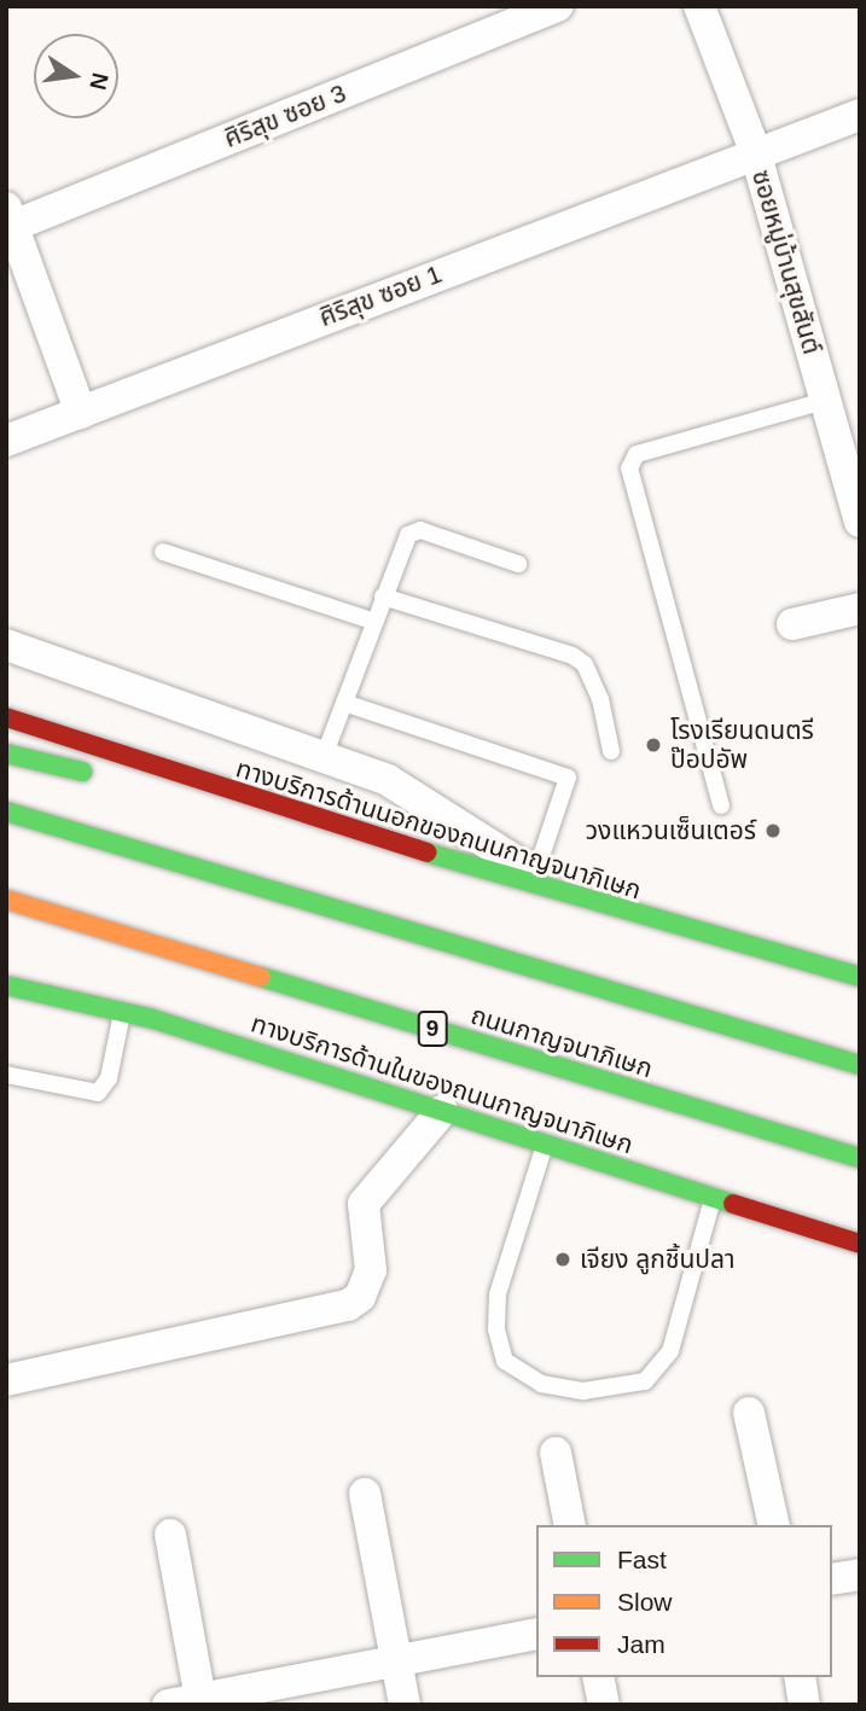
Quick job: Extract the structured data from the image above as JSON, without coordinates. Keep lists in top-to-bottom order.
{
  "streets": {
    "main road": [
      "ทางบริการด้านนอกของถนนกาญจนาภิเษก",
      "9",
      "ถนนกาญจนาภิเษก",
      "ทางบริการด้านในของถนนกาญจนาภิเษก"
    ],
    "street": ["ศิริสุข ซอย 3", "ซอยหมู่บ้านสุขสันต์", "ศิริสุข ซอย 1"]
  },
  "crossings": [
    ["ซอยหมู่บ้านสุขสันต์", "ศิริสุข ซอย 1"]
  ],
  "places": ["โรงเรียนดนตรี ป๊อปอัพ", "วงแหวนเซ็นเตอร์", "เจียง ลูกชิ้นปลา"],
  "legend": ["Fast", "Slow", "Jam"],
  "north": "right"
}
